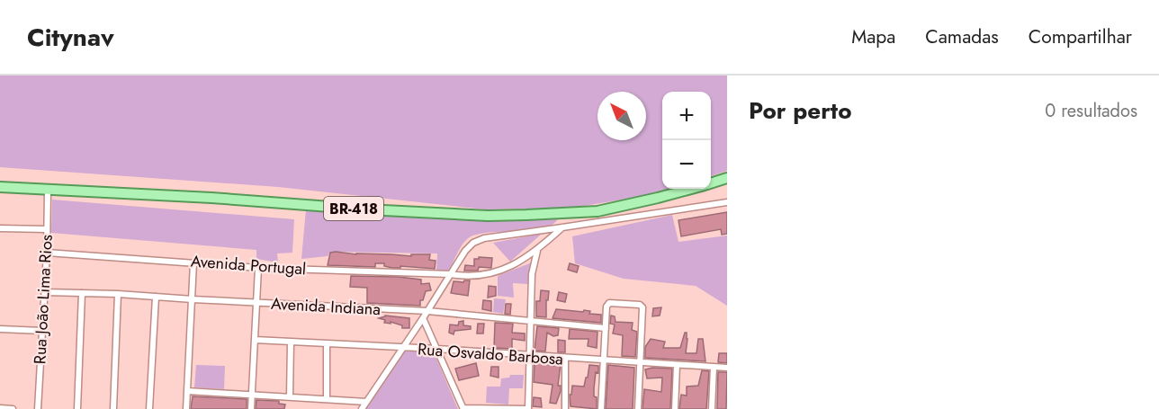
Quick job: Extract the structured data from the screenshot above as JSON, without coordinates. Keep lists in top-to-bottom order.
{
  "streets": {
    "main road": ["BR-418"],
    "street": [
      "Avenida Portugal",
      "Rua João Lima Rios",
      "Avenida Indiana",
      "Rua Osvaldo Barbosa"
    ]
  },
  "crossings": [
    ["BR-418", "Rua João Lima Rios"],
    ["Avenida Portugal", "Rua João Lima Rios"],
    ["Rua João Lima Rios", "Avenida Indiana"]
  ],
  "north": "top left",
  "page": {
    "header": "Citynav",
    "nav": ["Mapa", "Camadas", "Compartilhar"],
    "heading": ["Por perto", "0 resultados"],
    "map_buttons": ["+", "−"]
  }
}
